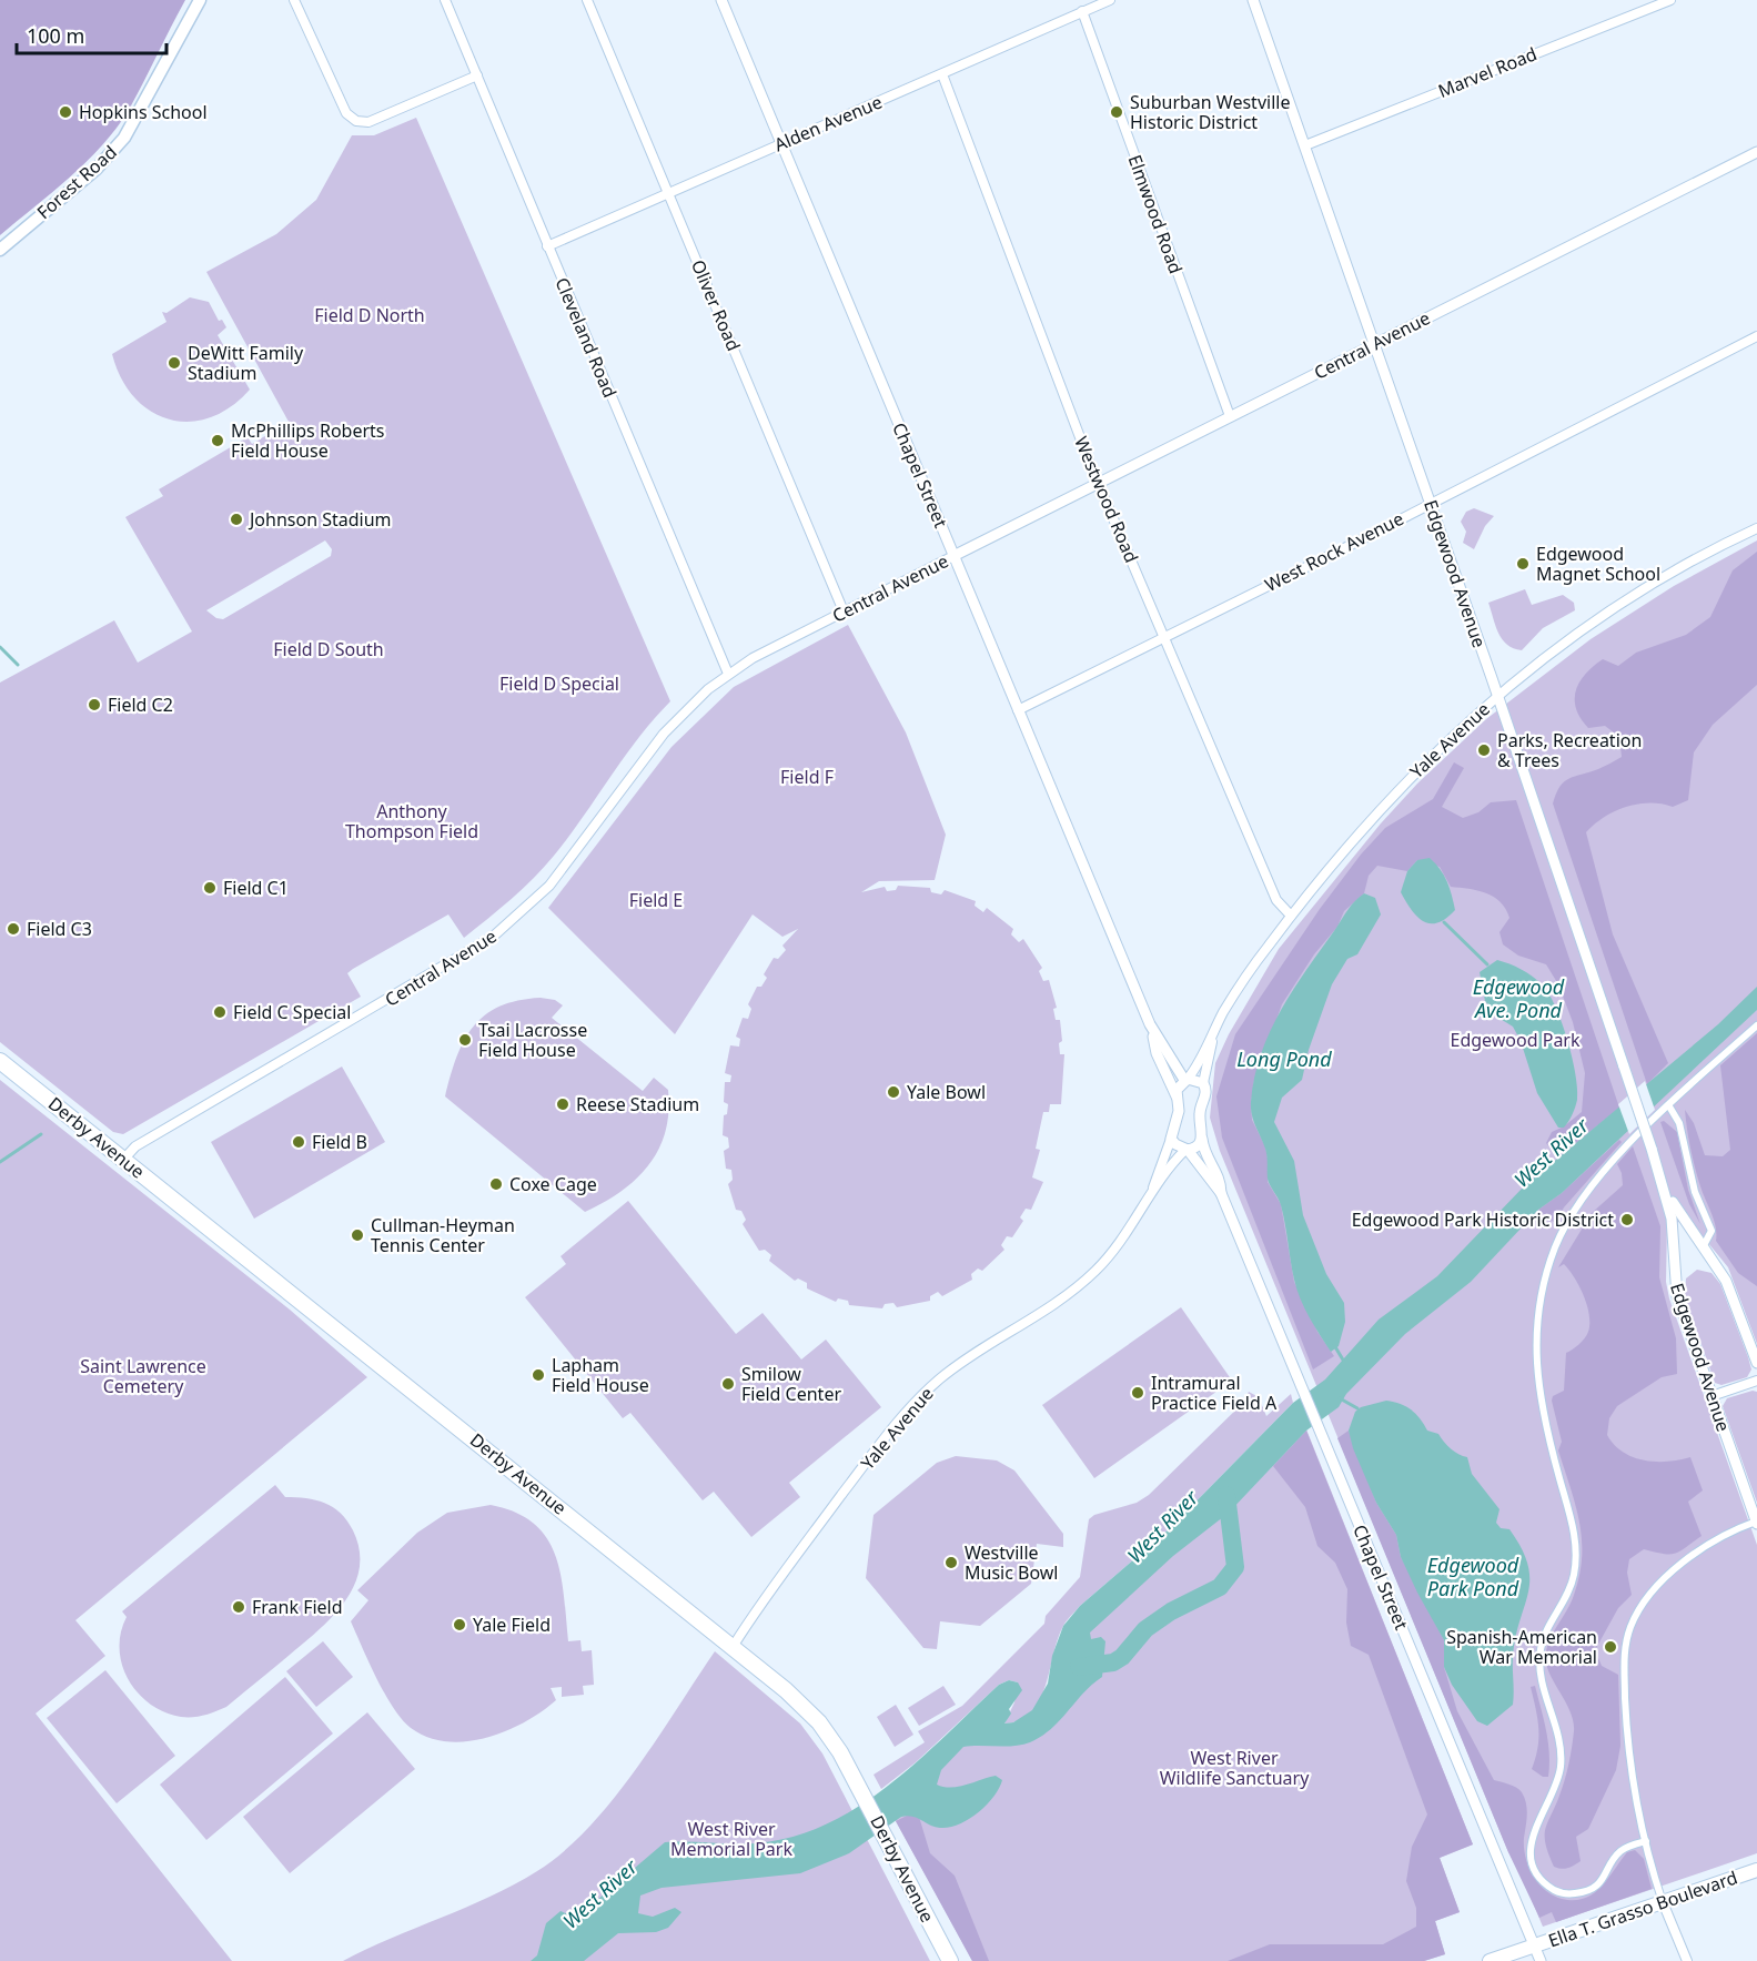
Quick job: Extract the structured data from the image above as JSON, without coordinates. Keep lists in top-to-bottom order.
{
  "streets": {
    "highway": ["Derby Avenue"],
    "main road": ["Forest Road", "Ella T. Grasso Boulevard"],
    "street": [
      "Marvel Road",
      "Alden Avenue",
      "Elmwood Road",
      "Oliver Road",
      "Cleveland Road",
      "Central Avenue",
      "Chapel Street",
      "Westwood Road",
      "West Rock Avenue",
      "Edgewood Avenue",
      "Yale Avenue"
    ]
  },
  "crossings": [
    ["Marvel Road", "Edgewood Avenue"],
    ["Alden Avenue", "Elmwood Road"],
    ["Alden Avenue", "Oliver Road"],
    ["Alden Avenue", "Cleveland Road"],
    ["Alden Avenue", "Chapel Street"],
    ["Alden Avenue", "Westwood Road"],
    ["Elmwood Road", "Central Avenue"],
    ["Oliver Road", "Central Avenue"],
    ["Cleveland Road", "Central Avenue"],
    ["Central Avenue", "Chapel Street"],
    ["Central Avenue", "Westwood Road"],
    ["Central Avenue", "Edgewood Avenue"],
    ["Central Avenue", "Derby Avenue"],
    ["Chapel Street", "West Rock Avenue"],
    ["Chapel Street", "Yale Avenue"],
    ["Chapel Street", "Ella T. Grasso Boulevard"],
    ["Westwood Road", "West Rock Avenue"],
    ["Westwood Road", "Yale Avenue"],
    ["West Rock Avenue", "Edgewood Avenue"],
    ["Edgewood Avenue", "Yale Avenue"],
    ["Yale Avenue", "Derby Avenue"]
  ],
  "water": [
    "Edgewood Ave. Pond",
    "Long Pond",
    "West River",
    "Edgewood Park Pond"
  ],
  "parks": [
    "Field D North",
    "Field D South",
    "Field D Special",
    "Field F",
    "Anthony Thompson Field",
    "Field E",
    "Edgewood Park",
    "Saint Lawrence Cemetery",
    "West River Wildlife Sanctuary",
    "West River Memorial Park"
  ],
  "places": [
    "Hopkins School",
    "Suburban Westville Historic District",
    "DeWitt Family Stadium",
    "McPhillips Roberts Field House",
    "Johnson Stadium",
    "Edgewood Magnet School",
    "Field C2",
    "Parks, Recreation & Trees",
    "Field C1",
    "Field C3",
    "Field C Special",
    "Tsai Lacrosse Field House",
    "Yale Bowl",
    "Reese Stadium",
    "Field B",
    "Coxe Cage",
    "Edgewood Park Historic District",
    "Cullman-Heyman Tennis Center",
    "Lapham Field House",
    "Smilow Field Center",
    "Intramural Practice Field A",
    "Westville Music Bowl",
    "Frank Field",
    "Yale Field",
    "Spanish-American War Memorial"
  ],
  "scale_bar": "100 m"
}
